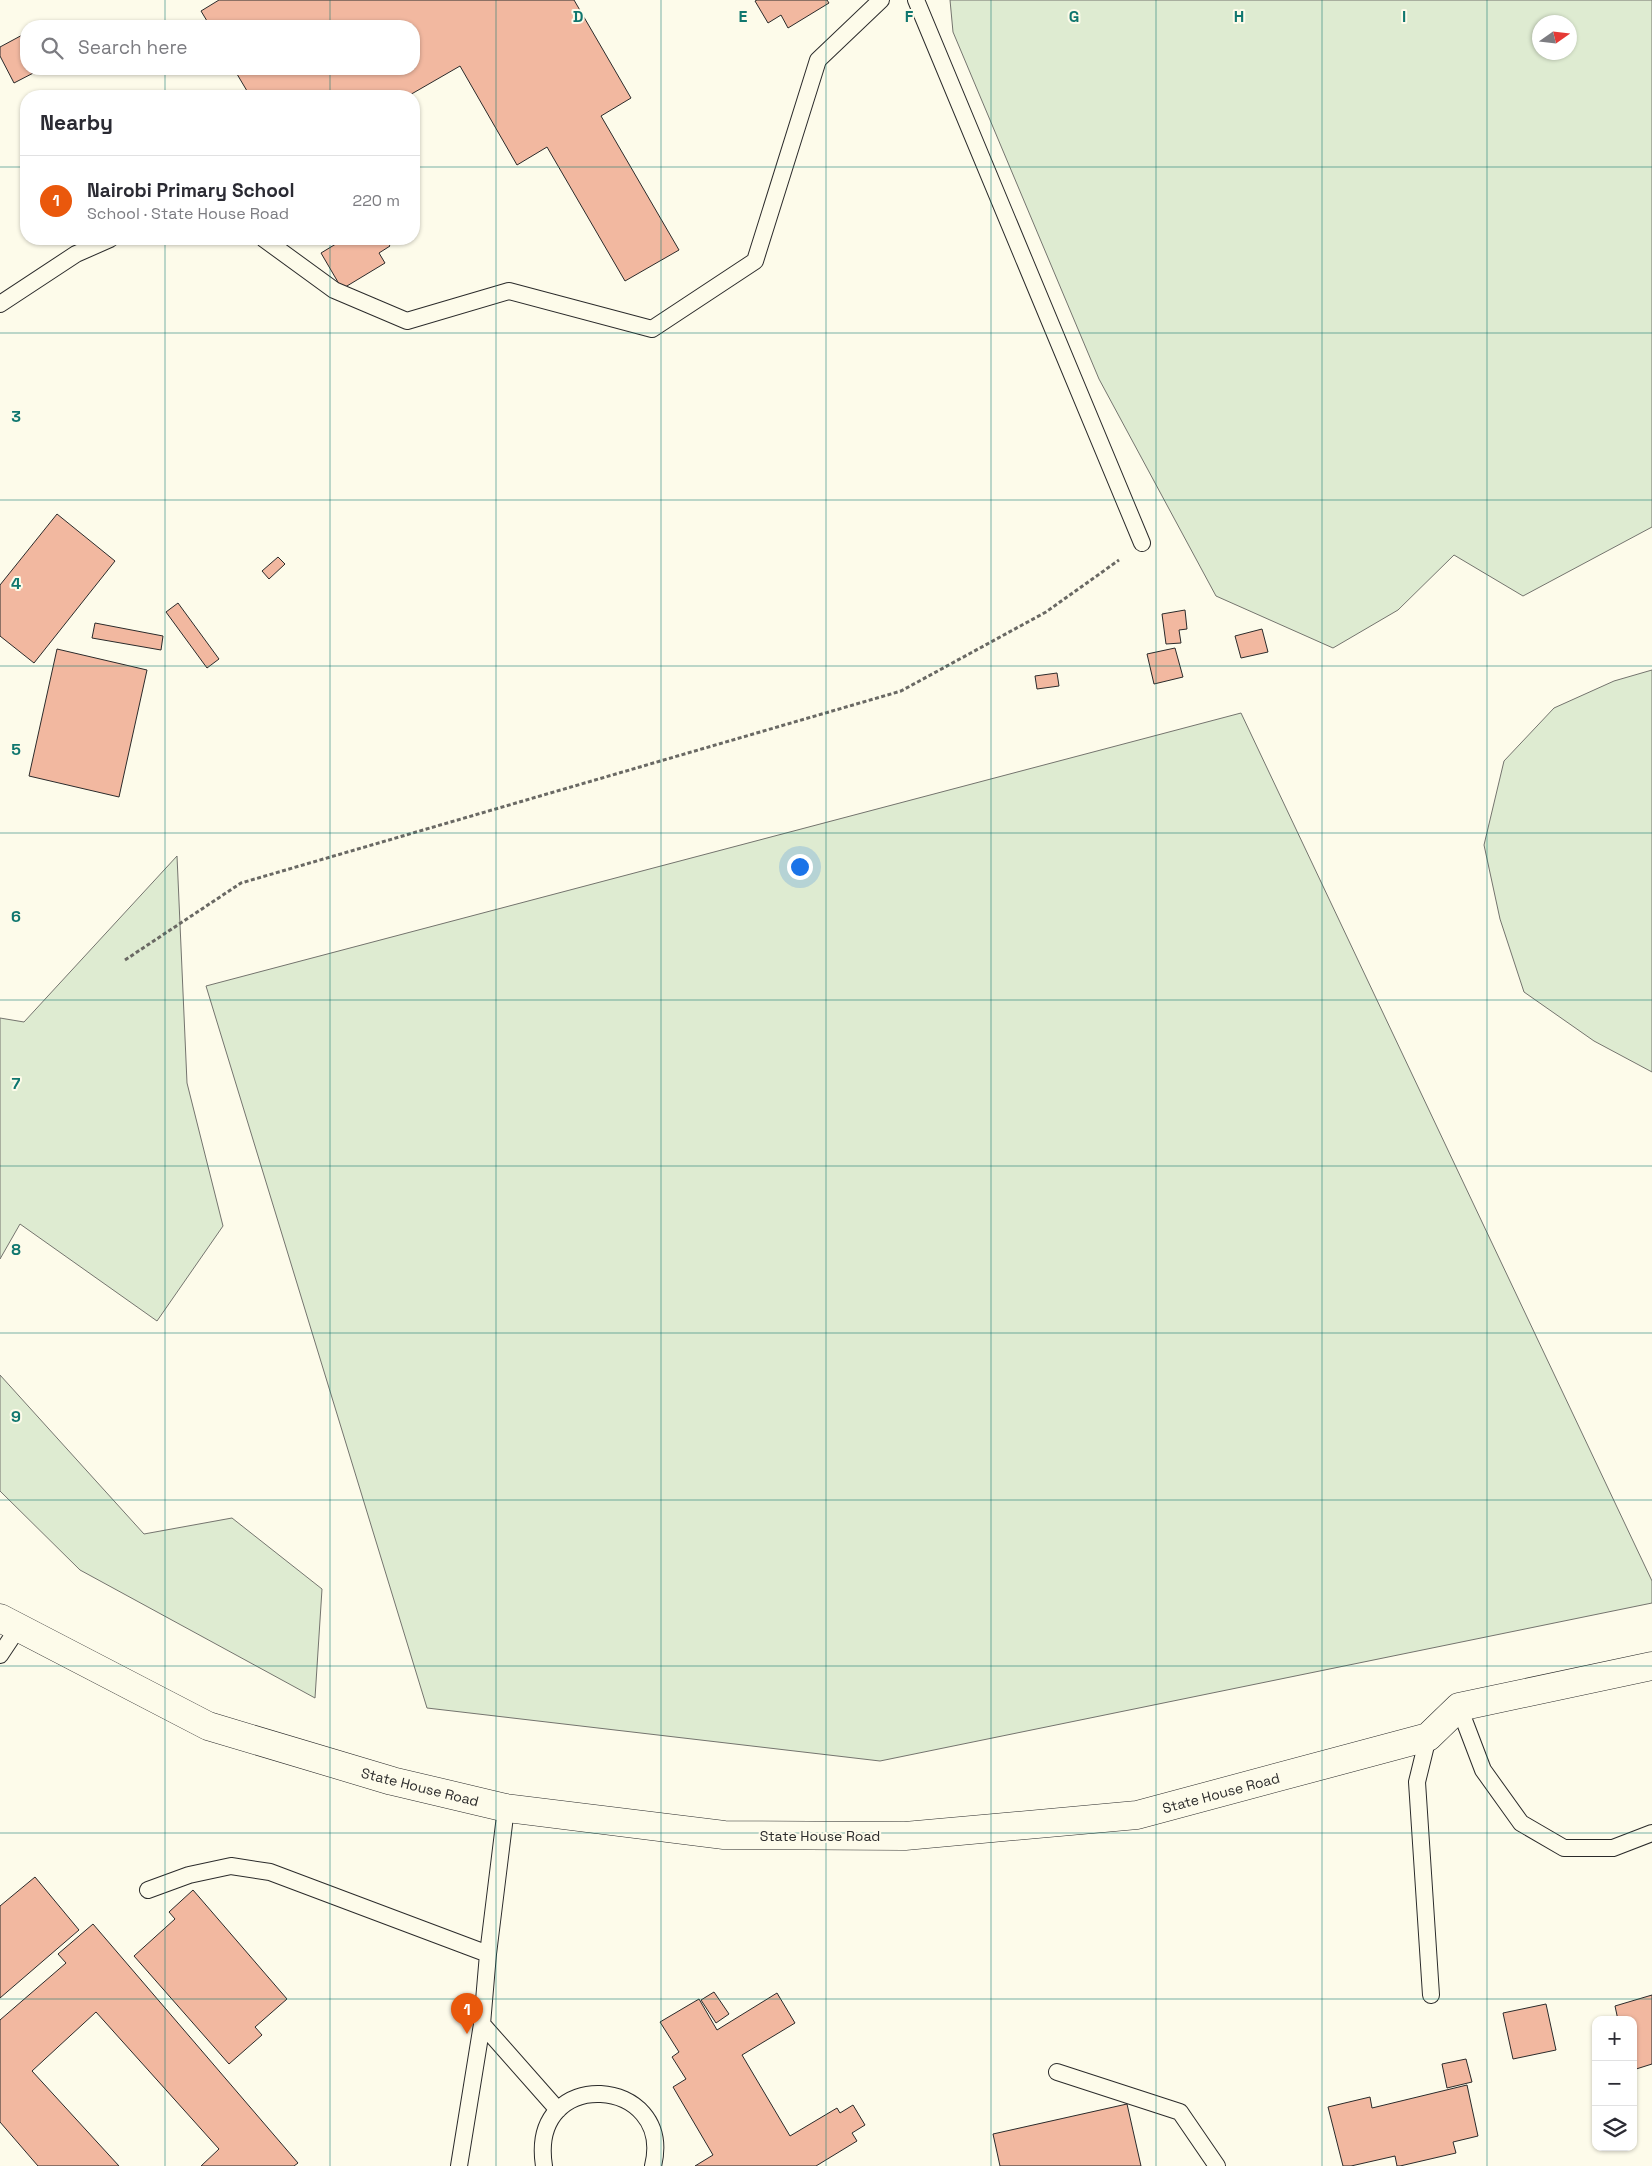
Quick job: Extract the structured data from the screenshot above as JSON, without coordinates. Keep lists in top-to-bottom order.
{
  "streets": {
    "street": ["State House Road"]
  },
  "north": "right",
  "page": {
    "search": "Search here",
    "heading": "Nearby",
    "list": [
      {
        "mark": "1",
        "name": "Nairobi Primary School",
        "note": "School · State House Road",
        "value": "220 m"
      }
    ],
    "pins": "1",
    "map_buttons": ["+", "−"]
  },
  "grid": {
    "columns": [
      "D",
      "E",
      "F",
      "G",
      "H",
      "I"
    ],
    "rows": [
      "3",
      "4",
      "5",
      "6",
      "7",
      "8",
      "9"
    ]
  }
}
